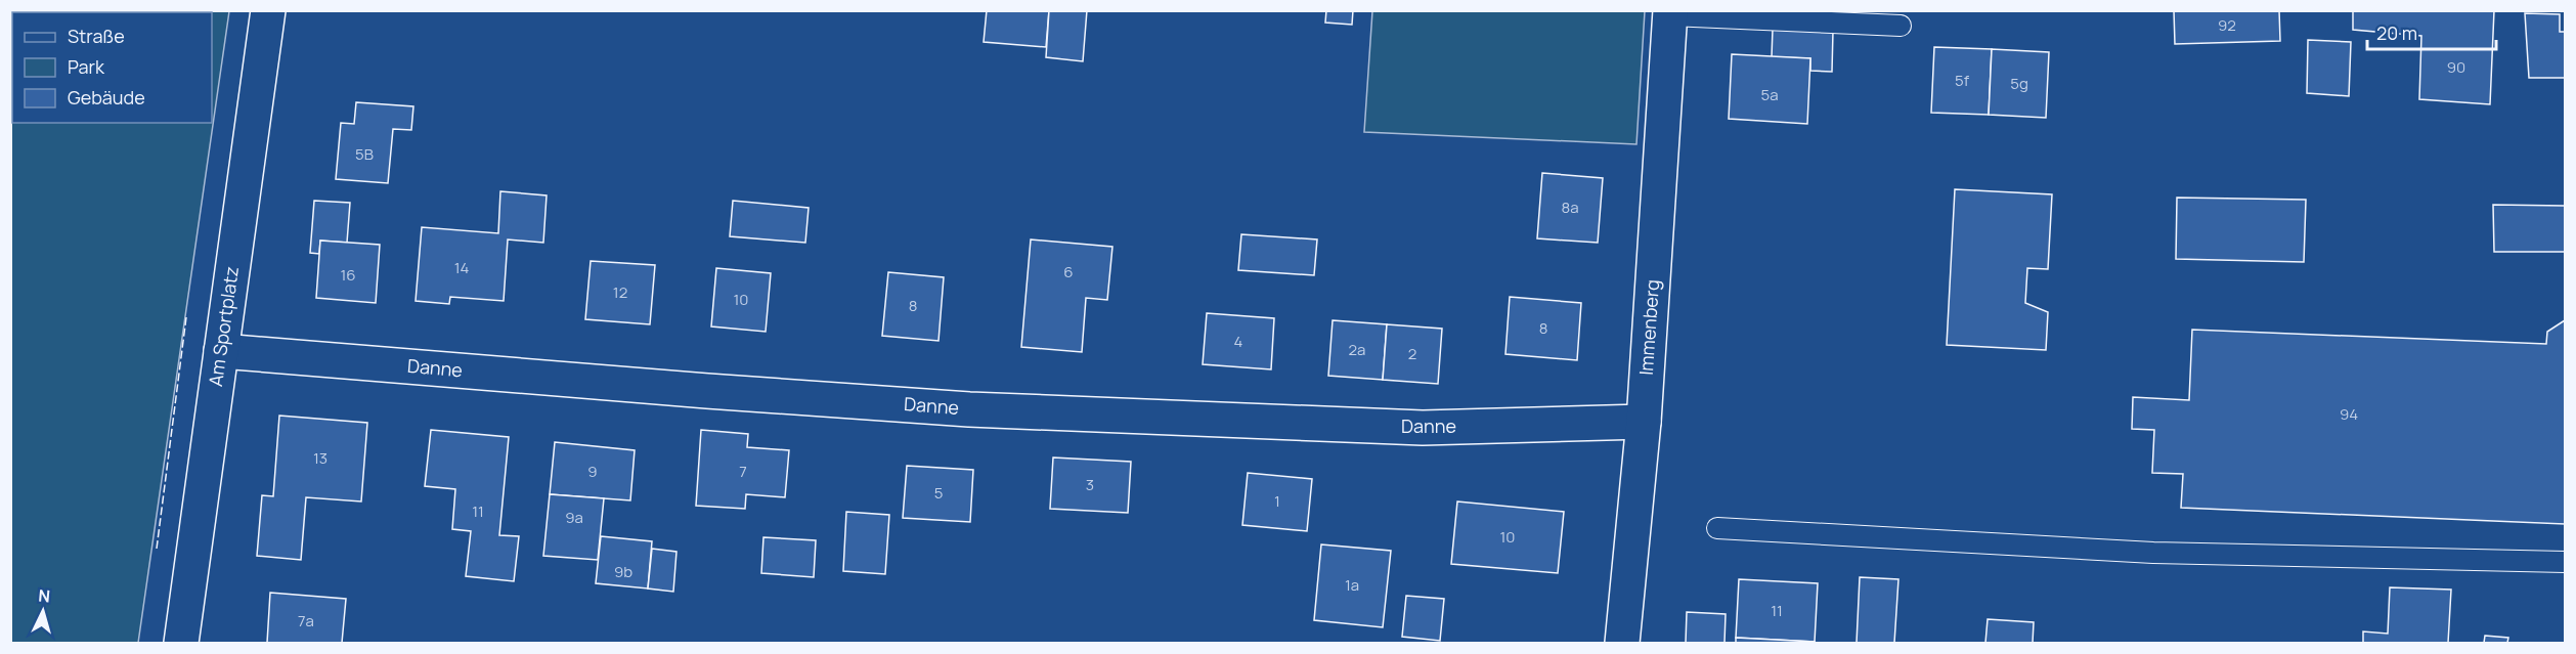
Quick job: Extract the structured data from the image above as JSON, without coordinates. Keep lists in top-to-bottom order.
{
  "streets": {
    "street": ["Am Sportplatz", "Immenberg", "Danne"]
  },
  "crossings": [
    ["Am Sportplatz", "Danne"],
    ["Immenberg", "Danne"]
  ],
  "house_numbers": [
    "92",
    "90",
    "5f",
    "5g",
    "5a",
    "5B",
    "8a",
    "14",
    "6",
    "16",
    "12",
    "10",
    "8",
    "8",
    "4",
    "2a",
    "2",
    "94",
    "13",
    "9",
    "7",
    "3",
    "5",
    "1",
    "11",
    "9a",
    "10",
    "9b",
    "1a",
    "11",
    "7a"
  ],
  "legend": ["Straße", "Park", "Gebäude"],
  "scale_bar": "20 m",
  "north": "top"
}
